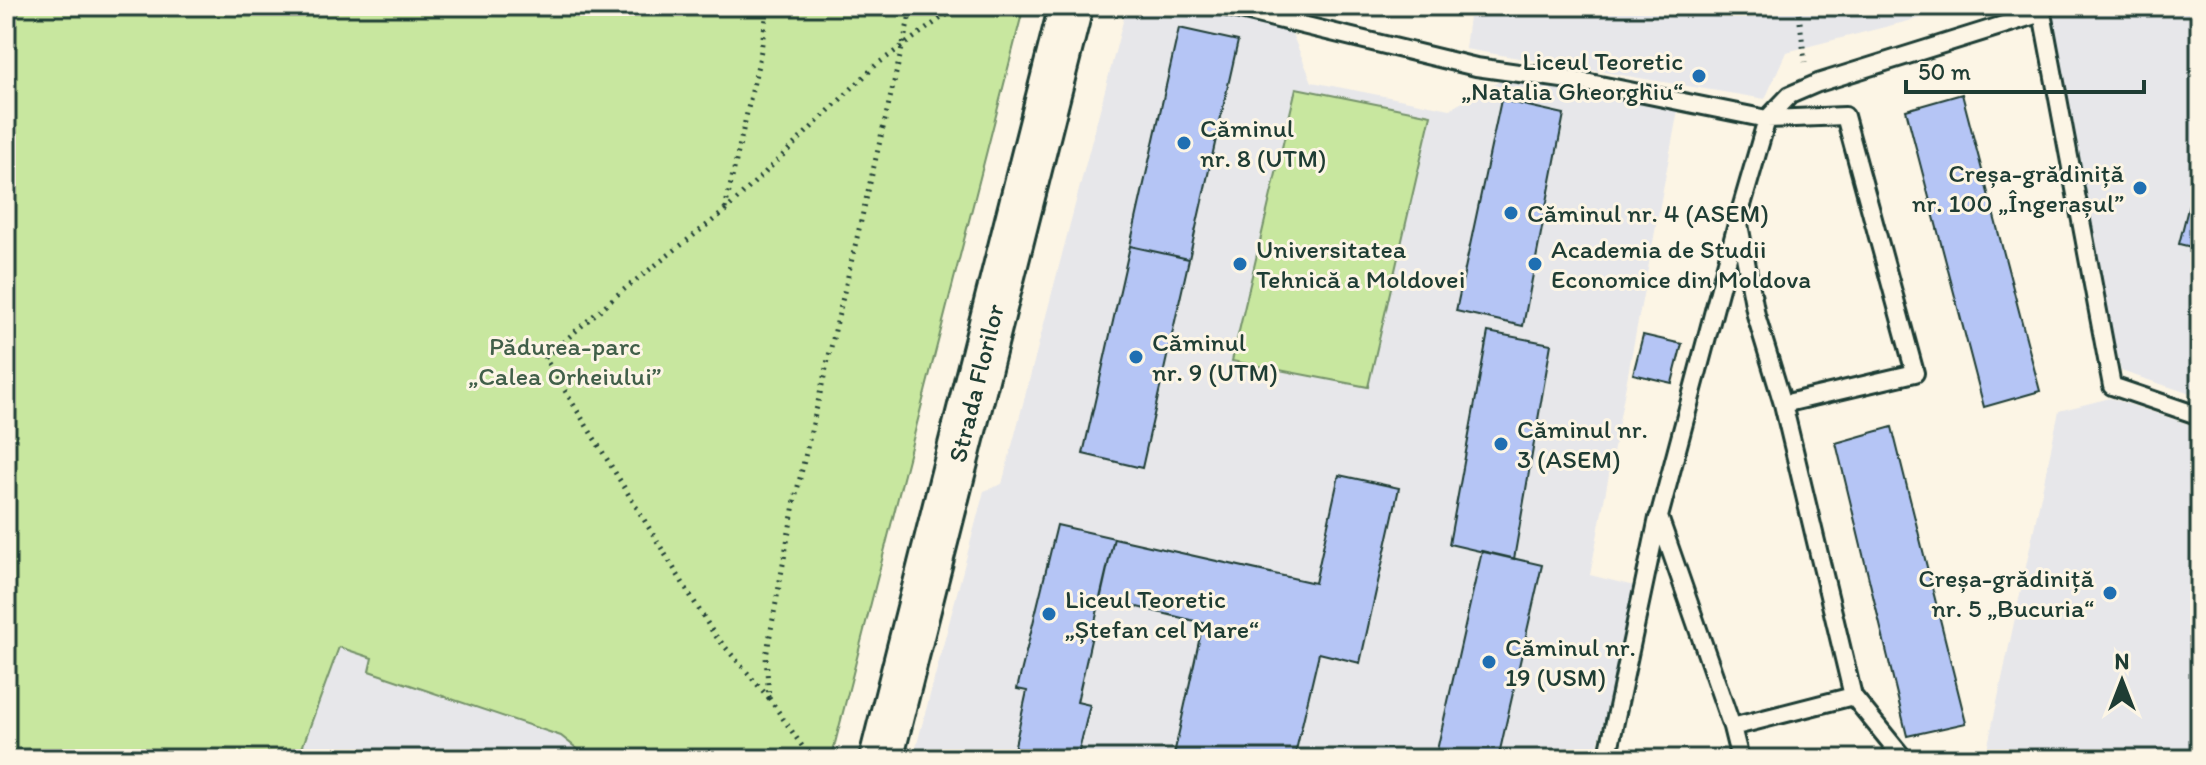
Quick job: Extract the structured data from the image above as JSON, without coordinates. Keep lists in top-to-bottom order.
{
  "streets": {
    "main road": ["Strada Florilor"]
  },
  "parks": ["Pădurea-parc „Calea Orheiului”"],
  "places": [
    "Liceul Teoretic „Natalia Gheorghiu“",
    "Căminul nr. 8 (UTM)",
    "Creșa-grădiniță nr. 100 „Îngerașul”",
    "Căminul nr. 4 (ASEM)",
    "Universitatea Tehnică a Moldovei",
    "Academia de Studii Economice din Moldova",
    "Căminul nr. 9 (UTM)",
    "Căminul nr. 3 (ASEM)",
    "Creșa-grădiniță nr. 5 „Bucuria“",
    "Liceul Teoretic „Ștefan cel Mare“",
    "Căminul nr. 19 (USM)"
  ],
  "scale_bar": "50 m",
  "north": "top"
}
